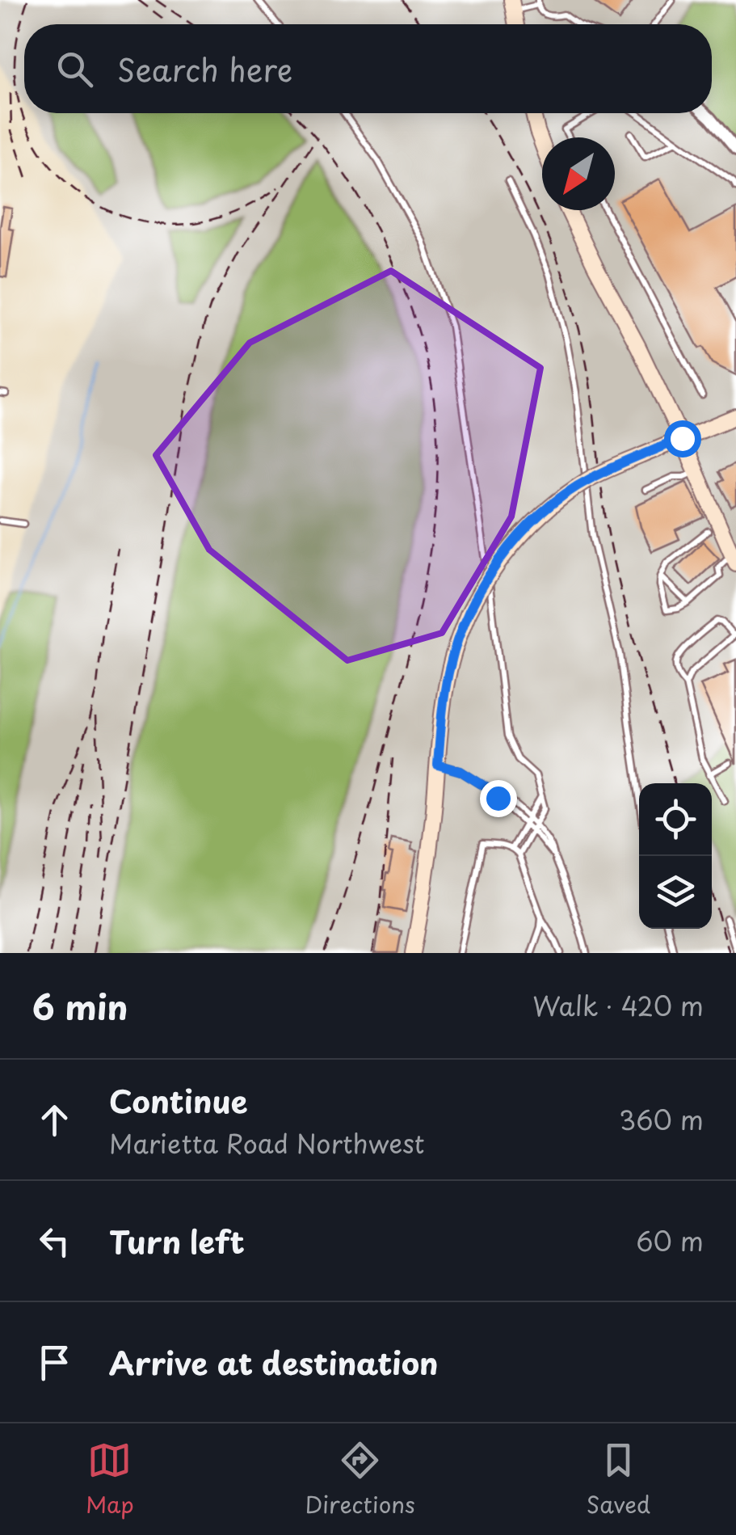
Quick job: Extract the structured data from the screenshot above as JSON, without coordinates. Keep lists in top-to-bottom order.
{
  "north": "bottom left",
  "page": {
    "search": "Search here",
    "heading": ["6 min", "Walk · 420 m"],
    "list": [
      ["Continue", "Marietta Road Northwest", "360 m"],
      ["Turn left", "60 m"],
      "Arrive at destination"
    ],
    "nav": ["Map", "Directions", "Saved"]
  }
}
